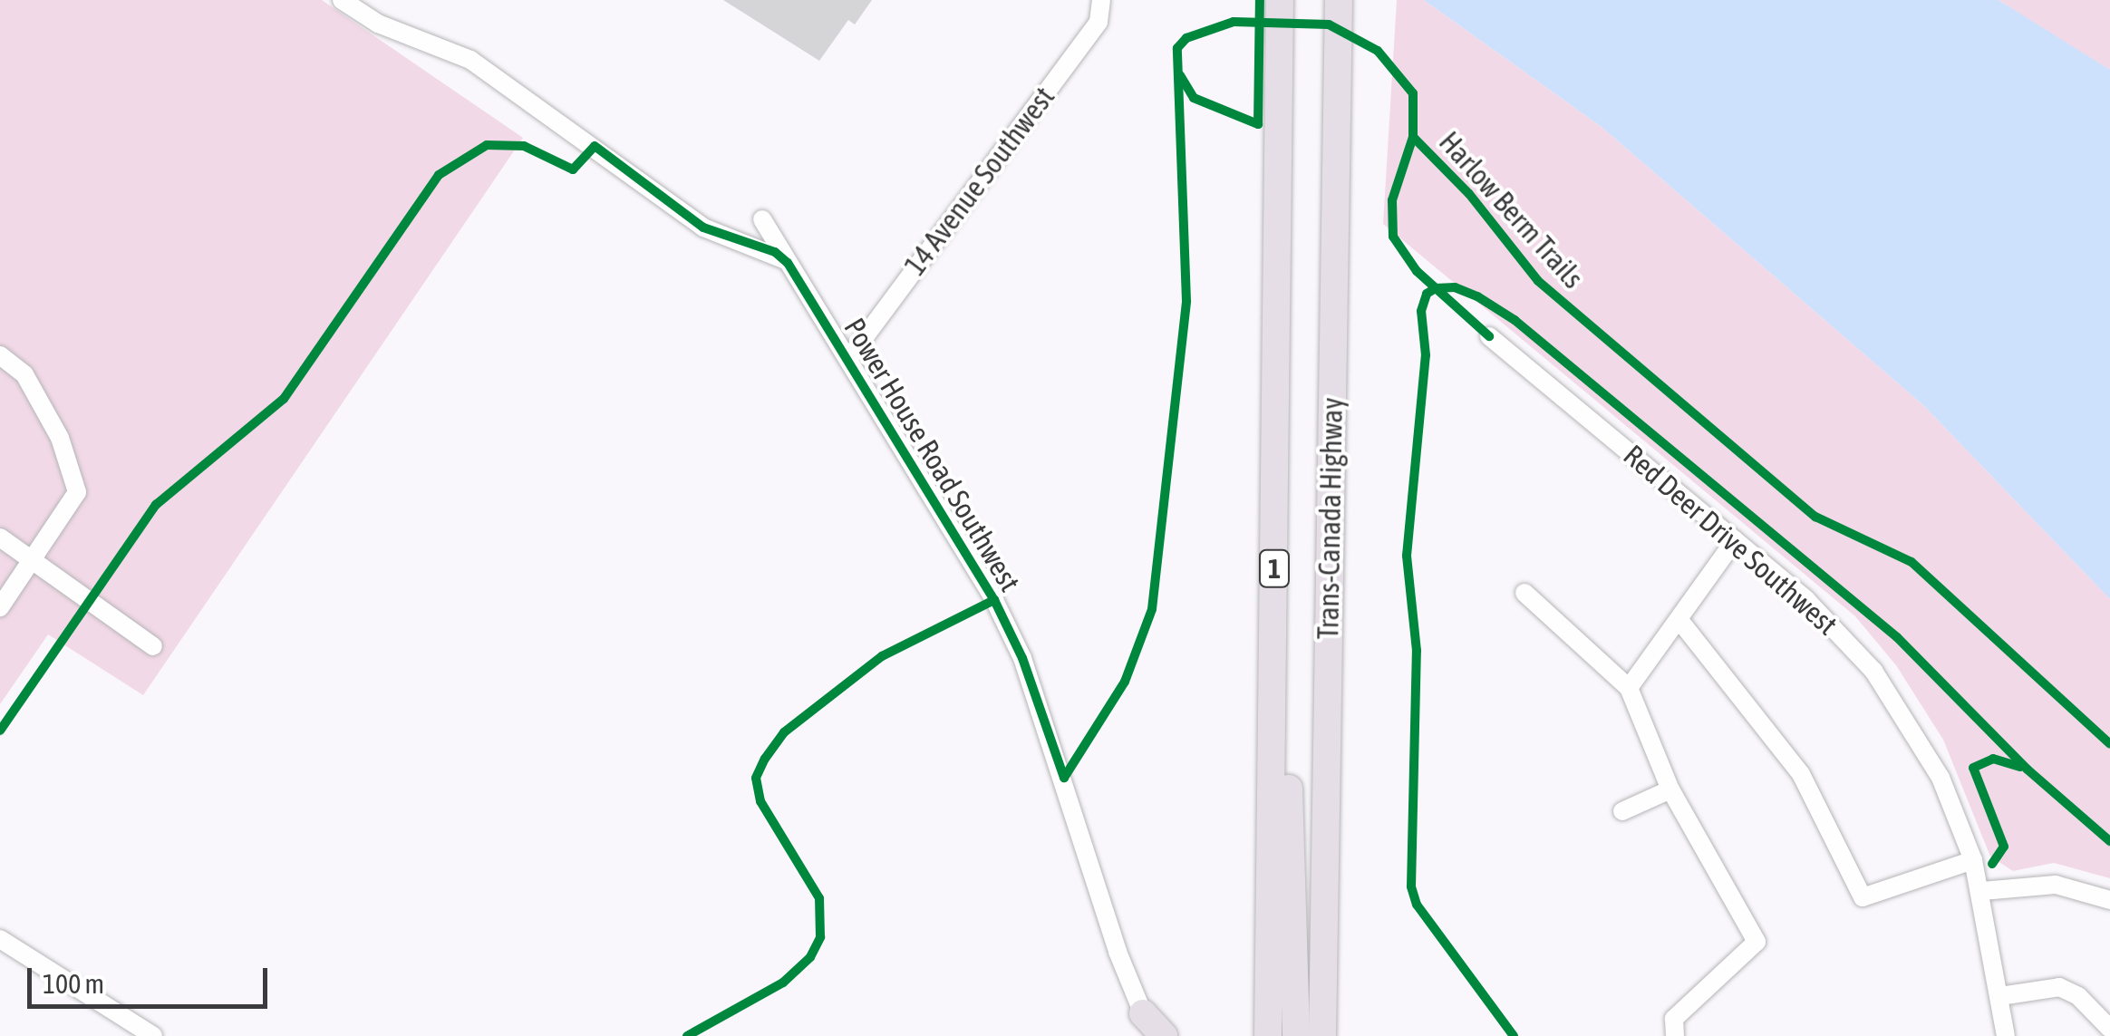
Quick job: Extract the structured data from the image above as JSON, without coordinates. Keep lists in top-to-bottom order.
{
  "streets": {
    "highway": ["Trans-Canada Highway", "1"],
    "street": ["14 Avenue Southwest", "Power House Road Southwest", "Red Deer Drive Southwest"],
    "cycle path": ["Harlow Berm Trails"]
  },
  "crossings": [
    ["14 Avenue Southwest", "Power House Road Southwest"]
  ],
  "scale_bar": "100 m"
}
